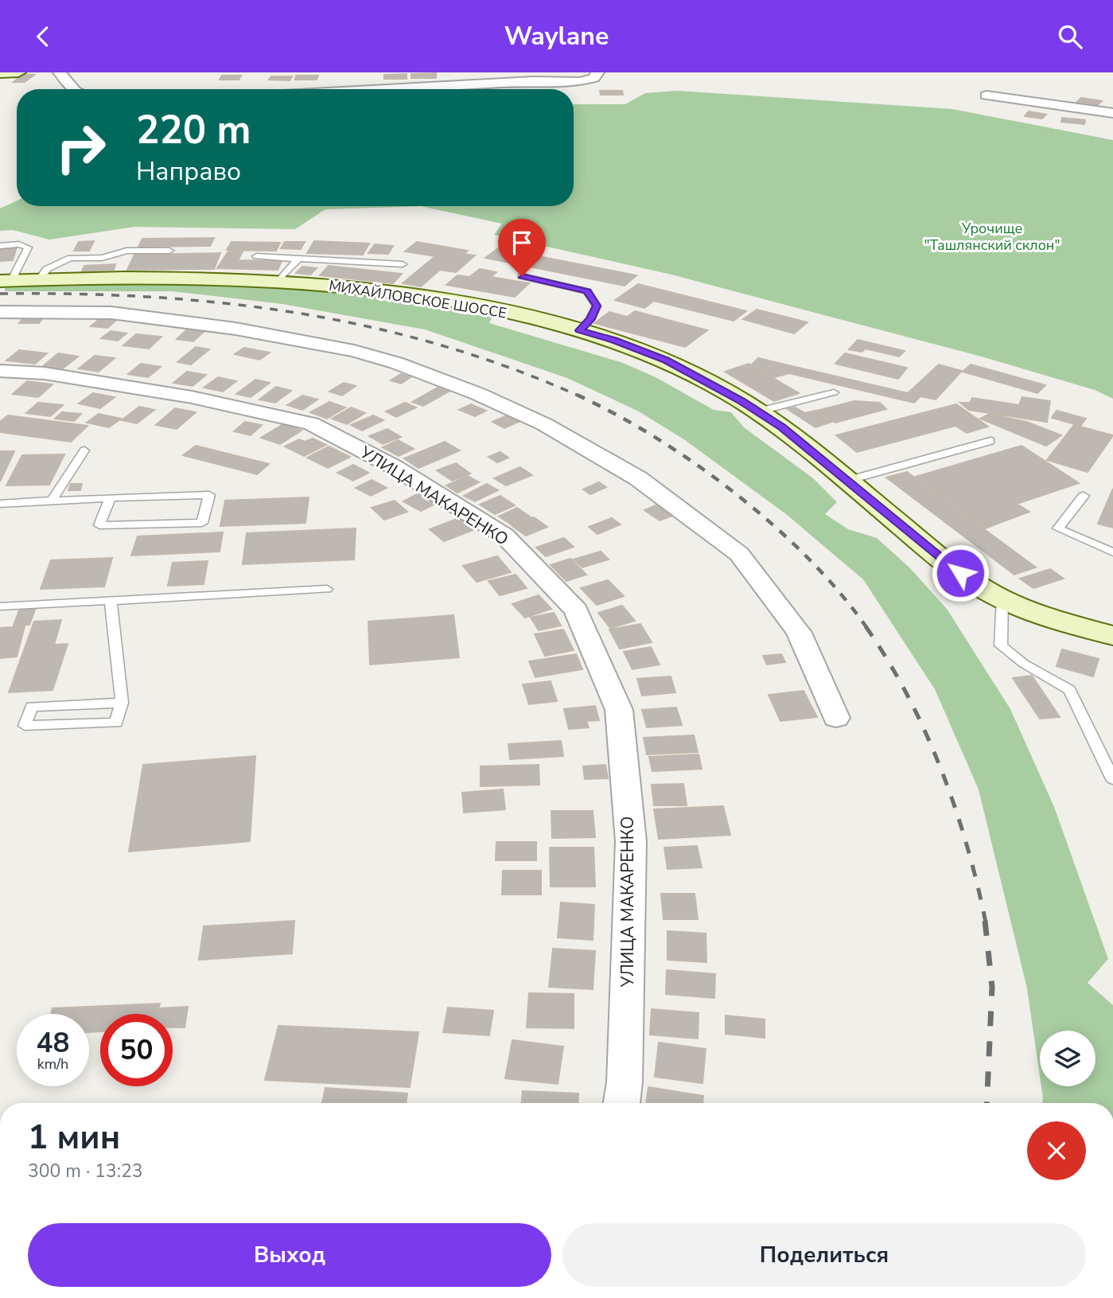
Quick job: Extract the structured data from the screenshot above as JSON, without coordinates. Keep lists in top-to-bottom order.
{
  "streets": {
    "main road": ["МИХАЙЛОВСКОЕ ШОССЕ"],
    "street": ["УЛИЦА МАКАРЕНКО"]
  },
  "parks": ["Урочище \"Ташлянский склон\""],
  "page": {
    "header": "Waylane",
    "turn": ["220 m", "Направо"],
    "speed": "48 km/h",
    "limit": "50",
    "heading": ["1 мин", "300 m · 13:23"],
    "buttons": ["Выход", "Поделиться"]
  }
}
